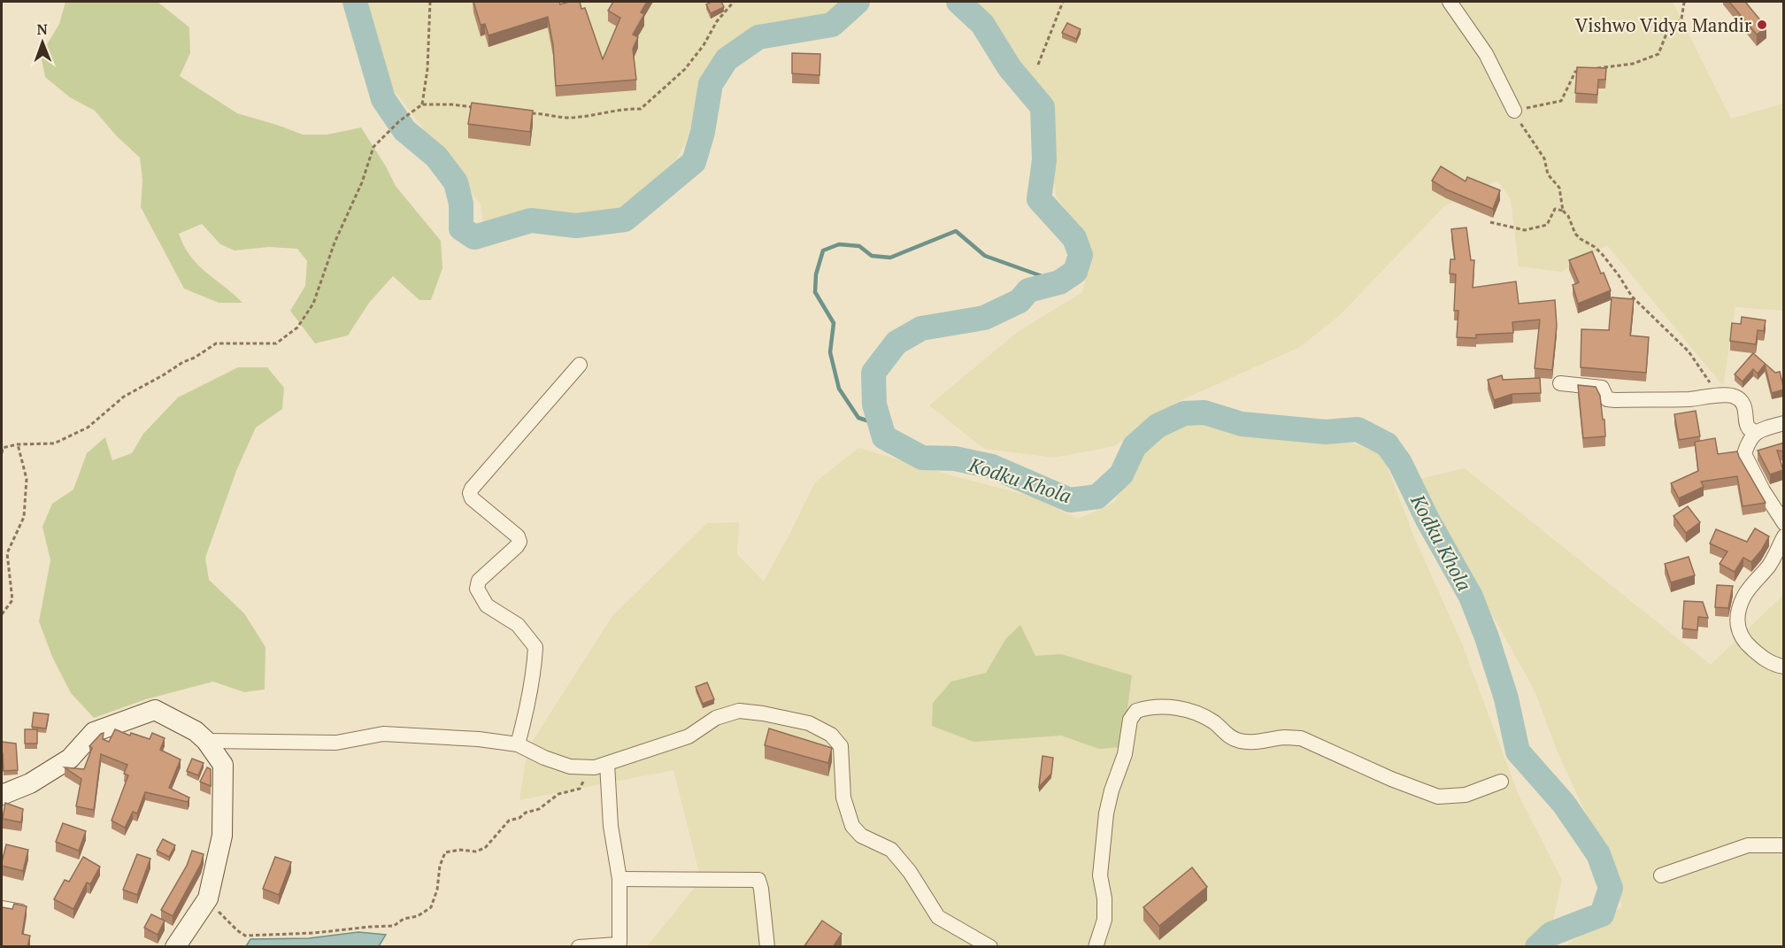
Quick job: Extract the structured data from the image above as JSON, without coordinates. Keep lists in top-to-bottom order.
{
  "water": ["Kodku Khola"],
  "places": ["Vishwo Vidya Mandir"],
  "north": "top"
}
